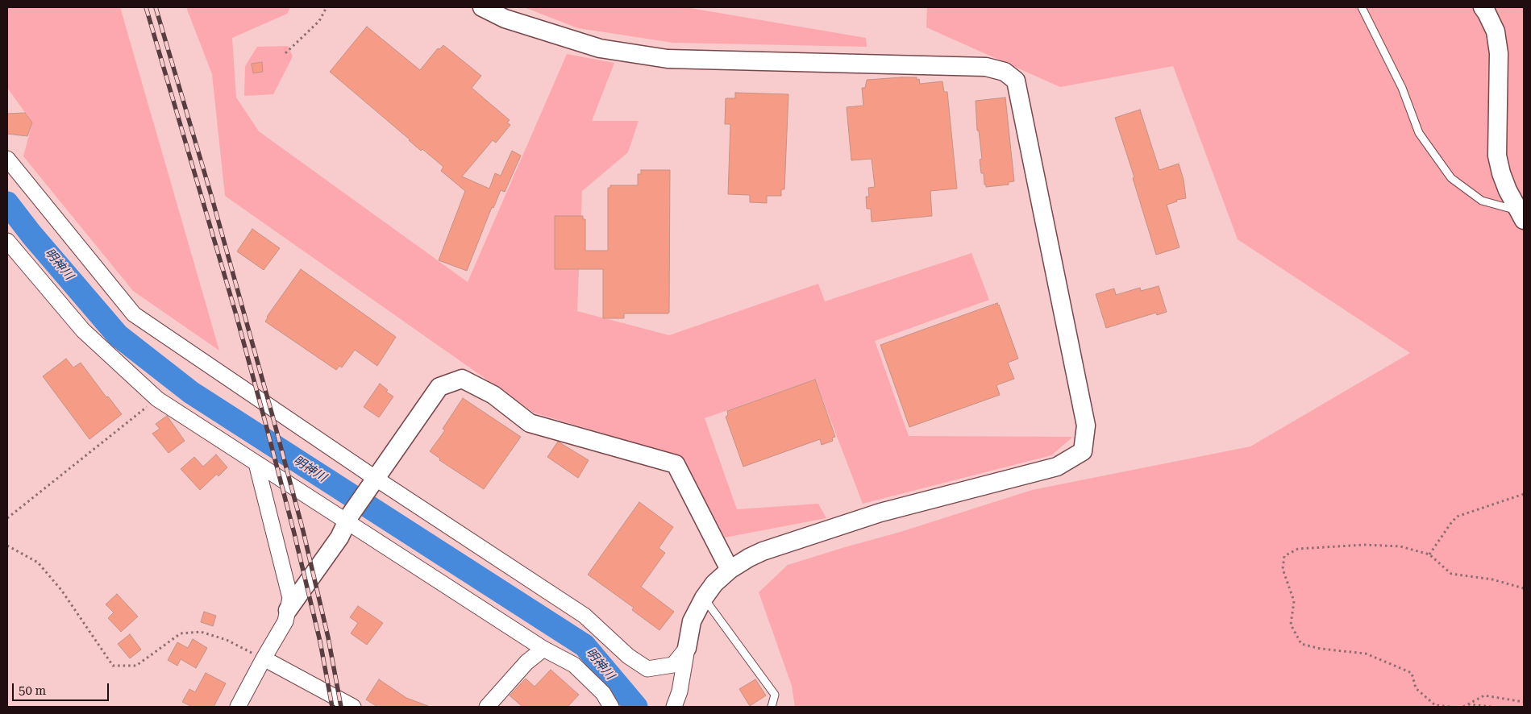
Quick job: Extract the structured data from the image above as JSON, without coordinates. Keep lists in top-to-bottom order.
{
  "water": ["明神川"],
  "scale_bar": "50 m"
}
